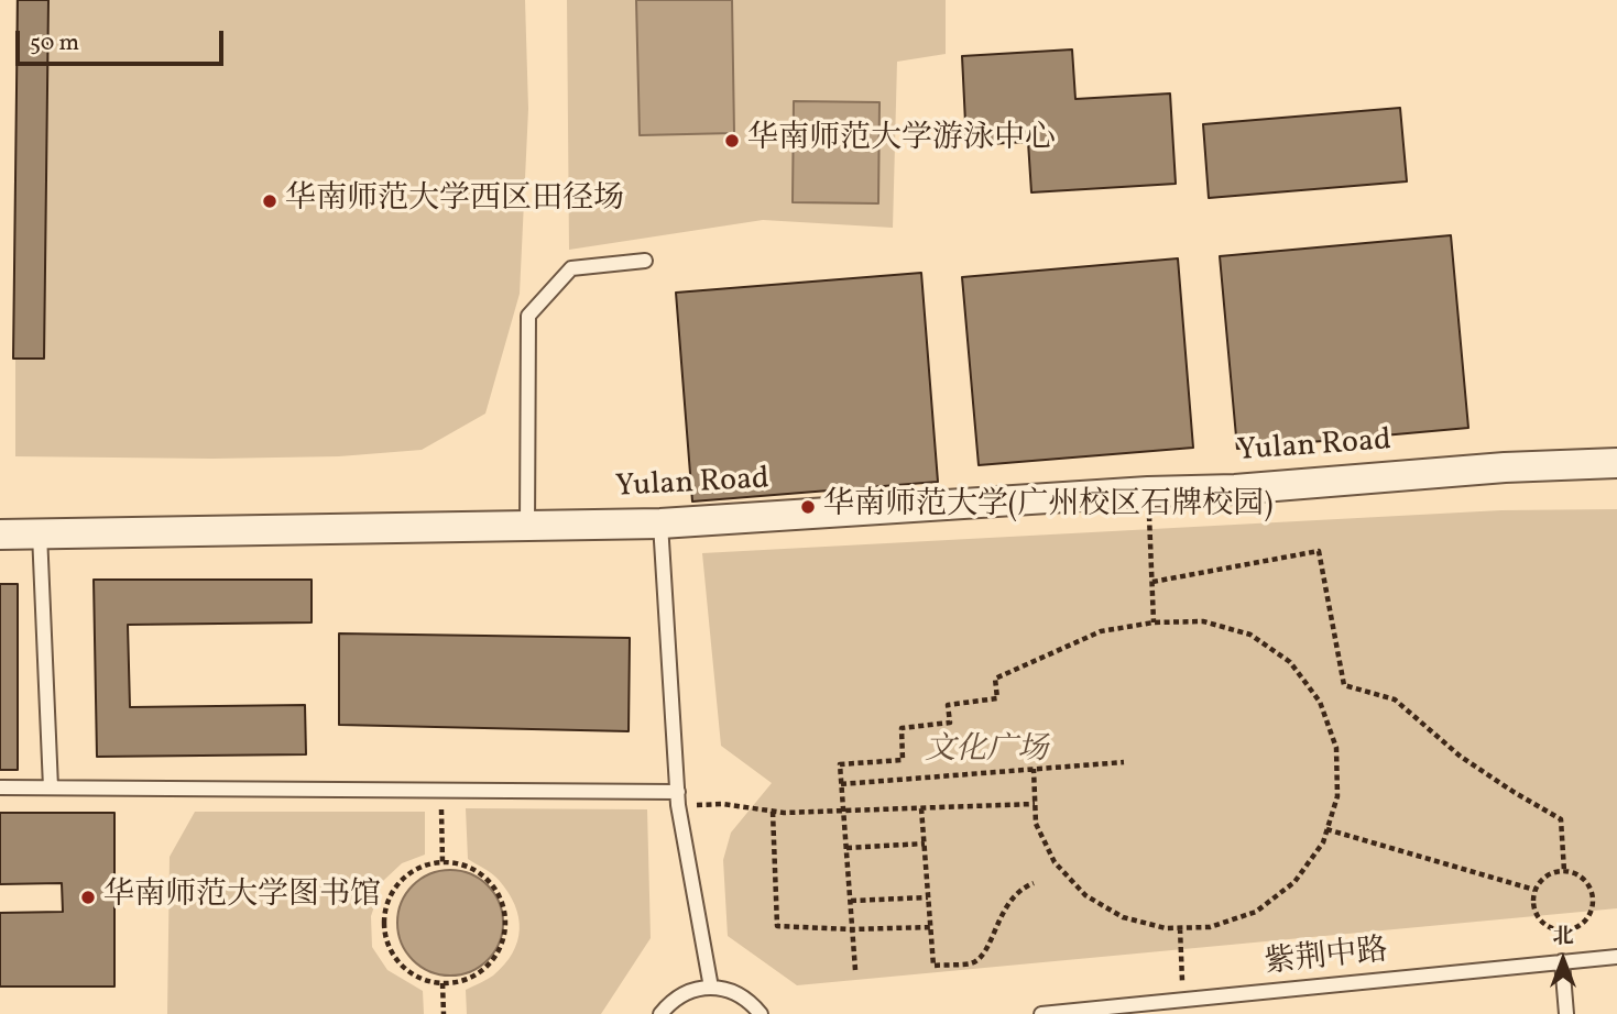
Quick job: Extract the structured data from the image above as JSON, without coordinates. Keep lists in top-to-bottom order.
{
  "streets": {
    "street": ["Yulan Road"],
    "lane": ["紫荆中路"]
  },
  "parks": ["文化广场"],
  "places": [
    "华南师范大学游泳中心",
    "华南师范大学西区田径场",
    "华南师范大学(广州校区石牌校园)",
    "华南师范大学图书馆"
  ],
  "scale_bar": "50 m",
  "north": "top"
}
